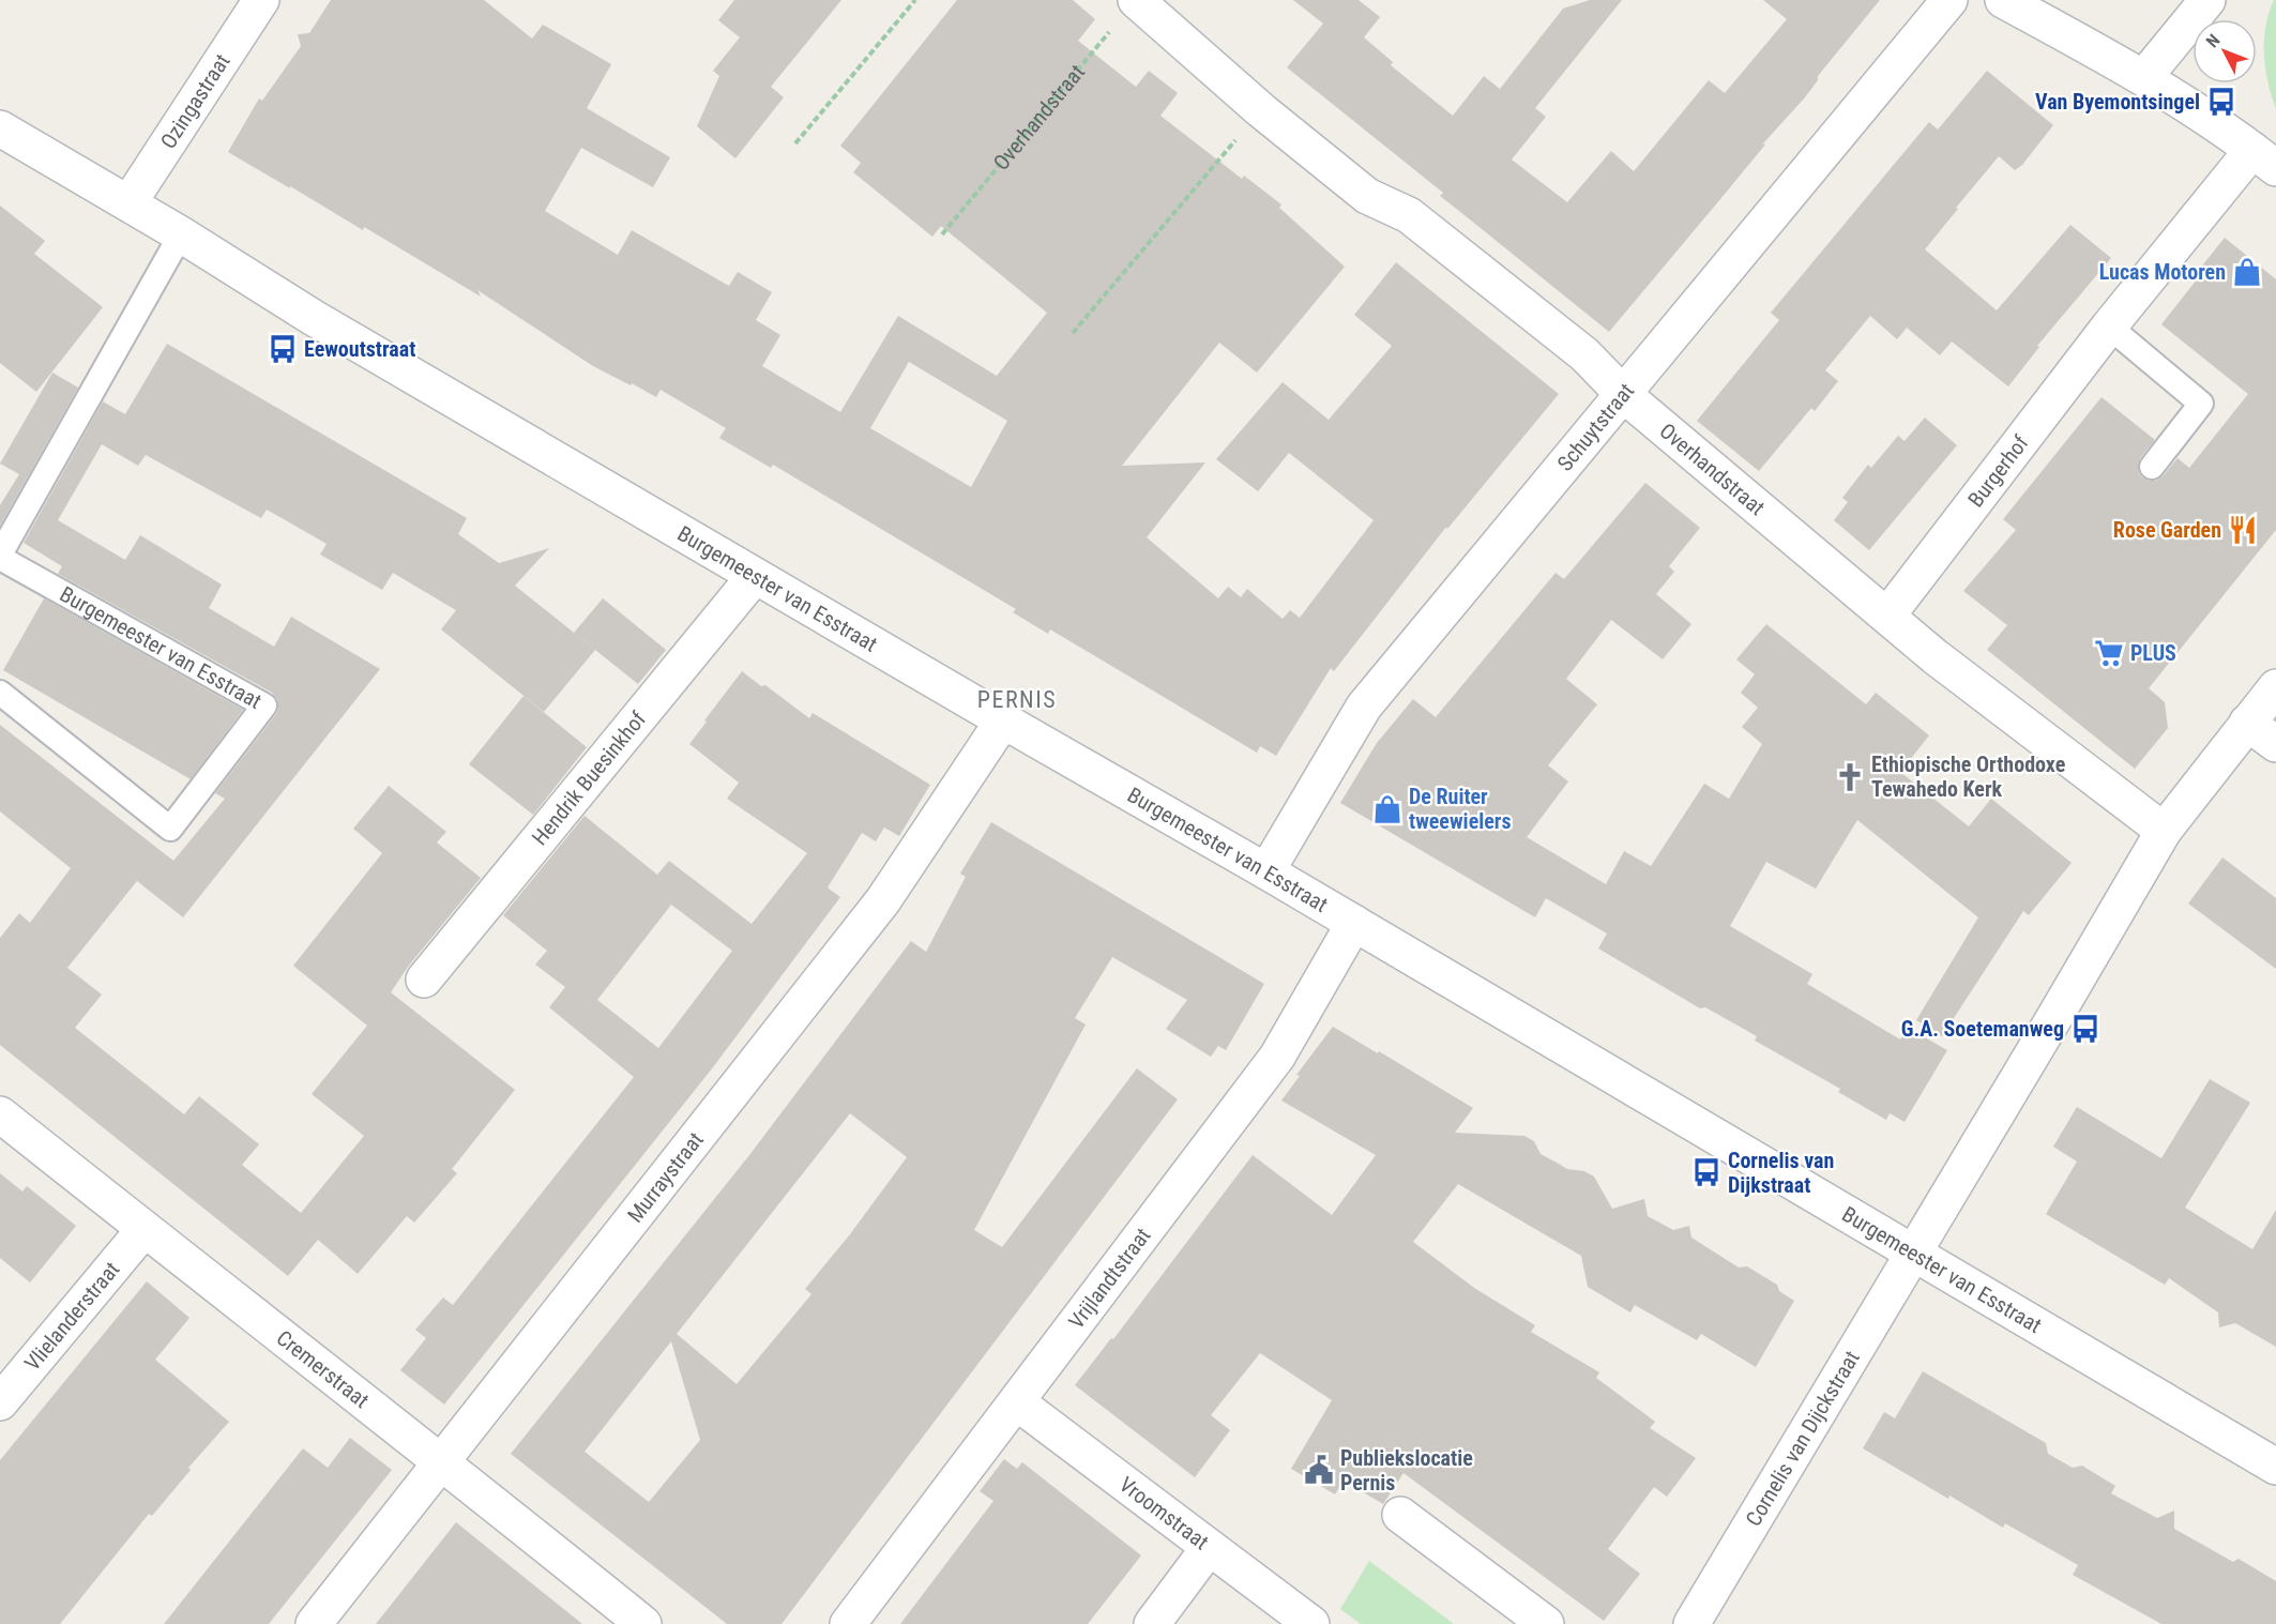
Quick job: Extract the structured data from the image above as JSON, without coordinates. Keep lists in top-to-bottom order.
{
  "streets": {
    "street": [
      "Ozingastraat",
      "Overhandstraat",
      "Schuytstraat",
      "Burgerhof",
      "Burgemeester van Esstraat",
      "Hendrik Buesinkhof",
      "Murraystraat",
      "Vrijlandtstraat",
      "Vlielanderstraat",
      "Cremerstraat",
      "Cornelis van Dijckstraat",
      "Vroomstraat"
    ]
  },
  "crossings": [
    ["Ozingastraat", "Burgemeester van Esstraat"],
    ["Overhandstraat", "Schuytstraat"],
    ["Overhandstraat", "Burgerhof"],
    ["Schuytstraat", "Burgemeester van Esstraat"],
    ["Burgemeester van Esstraat", "Hendrik Buesinkhof"],
    ["Burgemeester van Esstraat", "Murraystraat"],
    ["Burgemeester van Esstraat", "Vrijlandtstraat"],
    ["Burgemeester van Esstraat", "Cornelis van Dijckstraat"],
    ["Murraystraat", "Cremerstraat"],
    ["Vrijlandtstraat", "Vroomstraat"],
    ["Vlielanderstraat", "Cremerstraat"]
  ],
  "districts": ["PERNIS"],
  "places": {
    "bus stop": [
      "Van Byemontsingel",
      "Eewoutstraat",
      "G.A. Soetemanweg",
      "Cornelis van Dijkstraat"
    ],
    "shop": ["Lucas Motoren", "De Ruiter tweewielers"],
    "restaurant": ["Rose Garden"],
    "supermarket": ["PLUS"],
    "church": ["Ethiopische Orthodoxe Tewahedo Kerk"],
    "public building": ["Publiekslocatie Pernis"]
  },
  "north": "top left"
}
